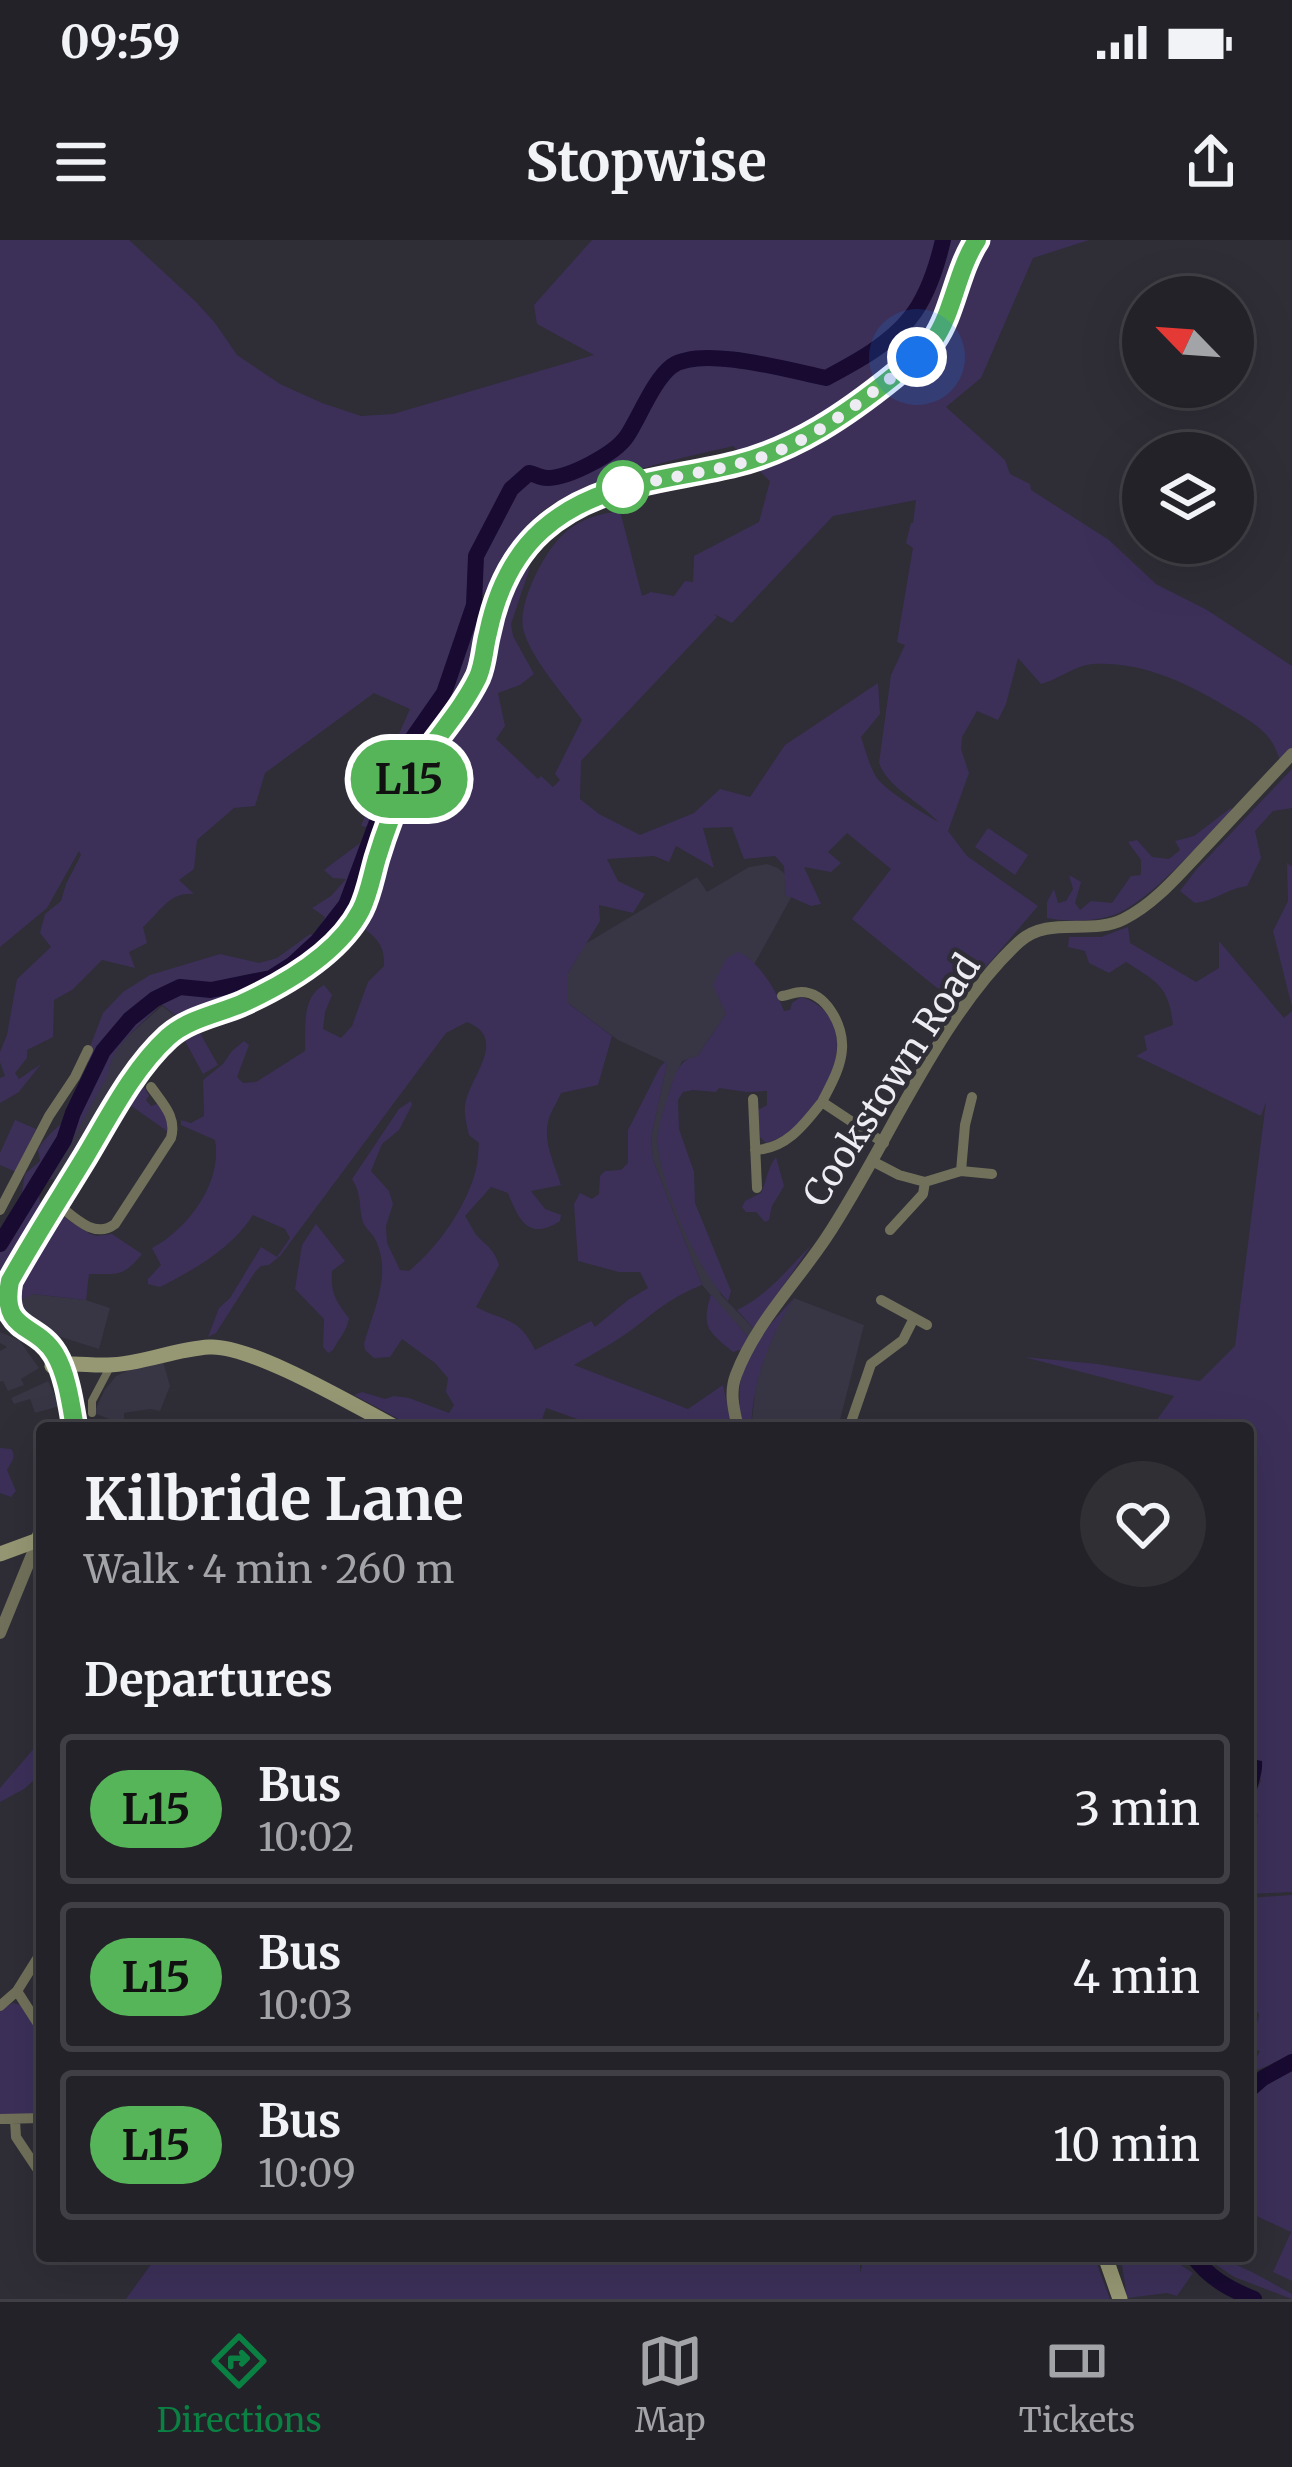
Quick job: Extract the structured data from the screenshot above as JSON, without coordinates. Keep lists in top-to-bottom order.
{
  "streets": {
    "street": ["Cookstown Road"]
  },
  "lines": ["bus line L15"],
  "north": "top left",
  "page": {
    "status": "09:59",
    "header": "Stopwise",
    "on_map": "L15",
    "heading": [
      ["Kilbride Lane", "Walk · 4 min · 260 m"],
      "Departures"
    ],
    "list": [
      {
        "mark": "L15",
        "name": "Bus",
        "note": "10:02",
        "value": "3 min"
      },
      {
        "mark": "L15",
        "name": "Bus",
        "note": "10:03",
        "value": "4 min"
      },
      {
        "mark": "L15",
        "name": "Bus",
        "note": "10:09",
        "value": "10 min"
      }
    ],
    "tabs": ["Directions", "Map", "Tickets"]
  }
}
